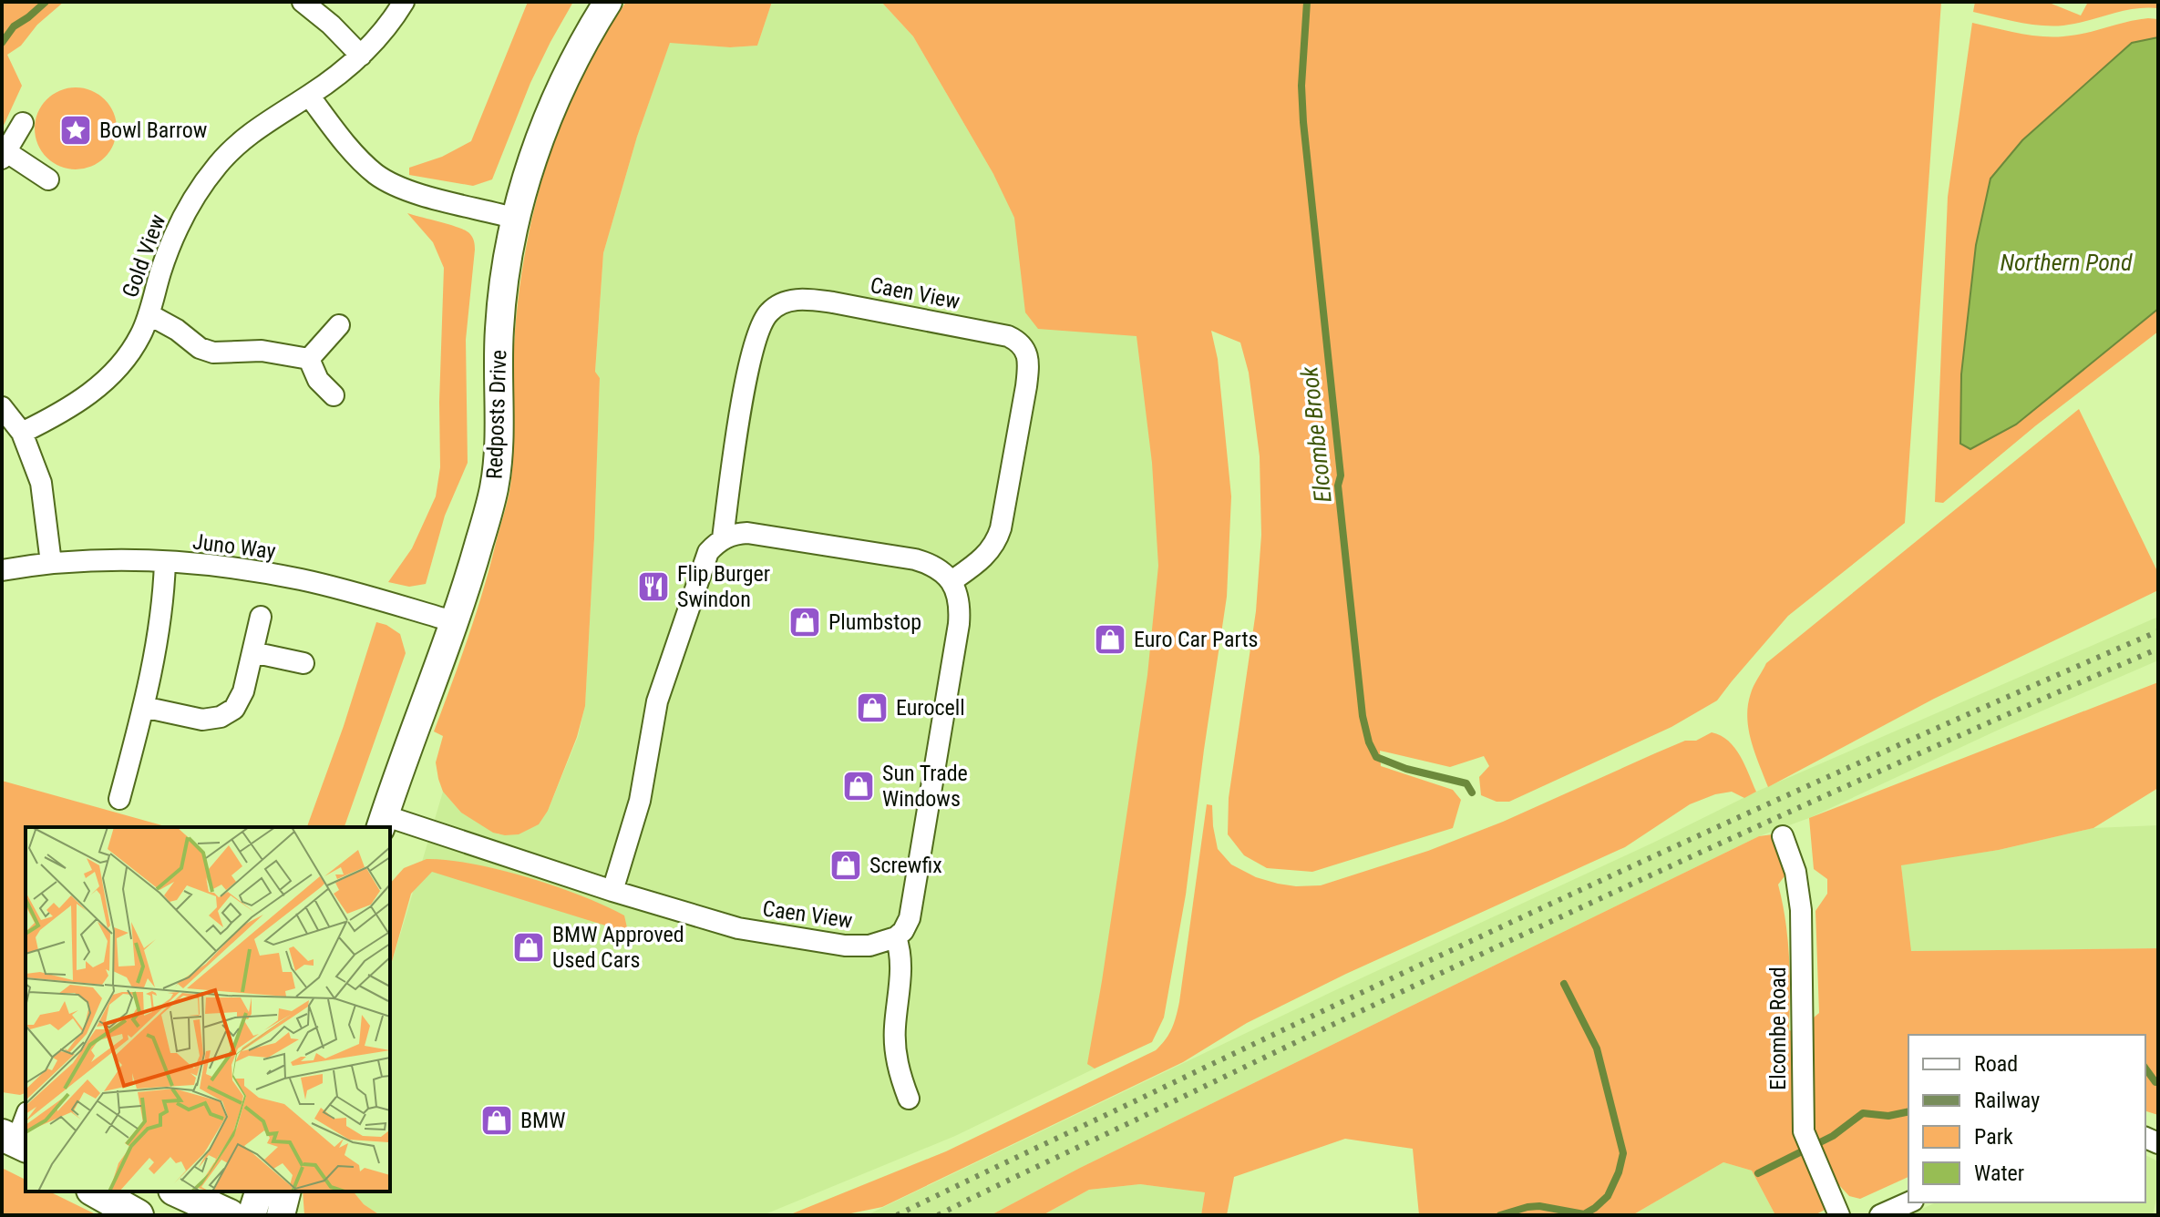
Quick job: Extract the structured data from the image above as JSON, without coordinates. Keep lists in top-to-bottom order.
{
  "streets": {
    "main road": ["Redposts Drive"],
    "street": [
      "Gold View",
      "Caen View",
      "Juno Way",
      "Elcombe Road"
    ]
  },
  "crossings": [
    ["Caen View", "Redposts Drive"],
    ["Redposts Drive", "Juno Way"]
  ],
  "water": ["Northern Pond", "Elcombe Brook"],
  "places": {
    "place": ["Bowl Barrow"],
    "restaurant": ["Flip Burger Swindon"],
    "shop": [
      "Plumbstop",
      "Euro Car Parts",
      "Eurocell",
      "Sun Trade Windows",
      "Screwfix",
      "BMW Approved Used Cars",
      "BMW"
    ]
  },
  "legend": [
    "Road",
    "Railway",
    "Park",
    "Water"
  ]
}
